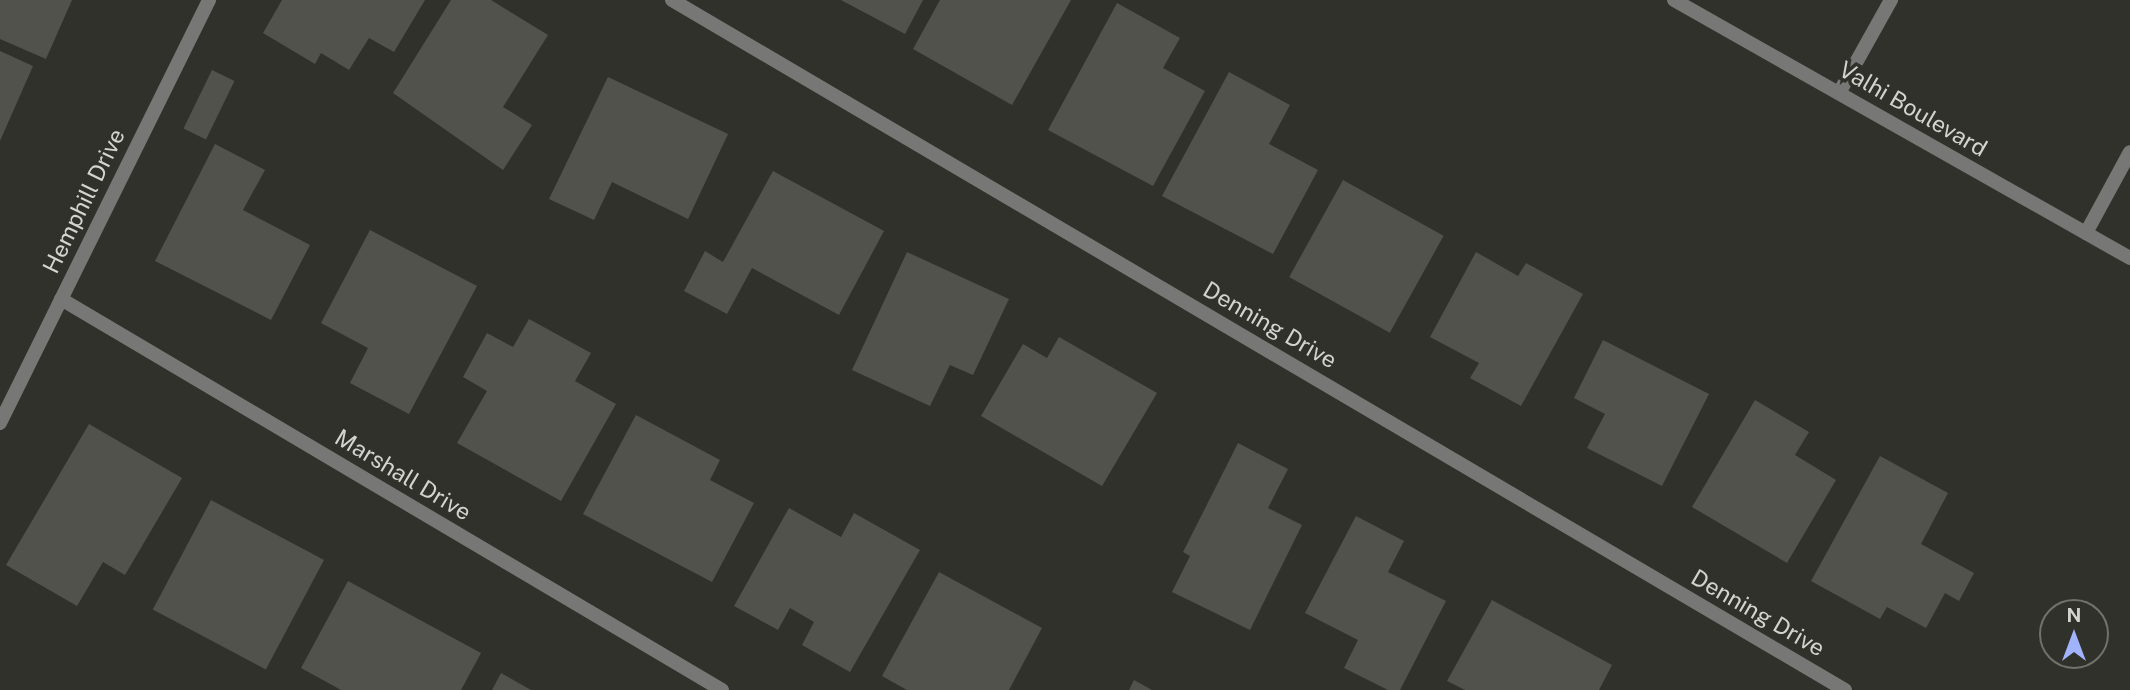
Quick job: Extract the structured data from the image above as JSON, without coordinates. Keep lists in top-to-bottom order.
{
  "streets": {
    "street": [
      "Valhi Boulevard",
      "Hemphill Drive",
      "Denning Drive",
      "Marshall Drive"
    ]
  },
  "crossings": [
    ["Hemphill Drive", "Marshall Drive"]
  ],
  "north": "top"
}
